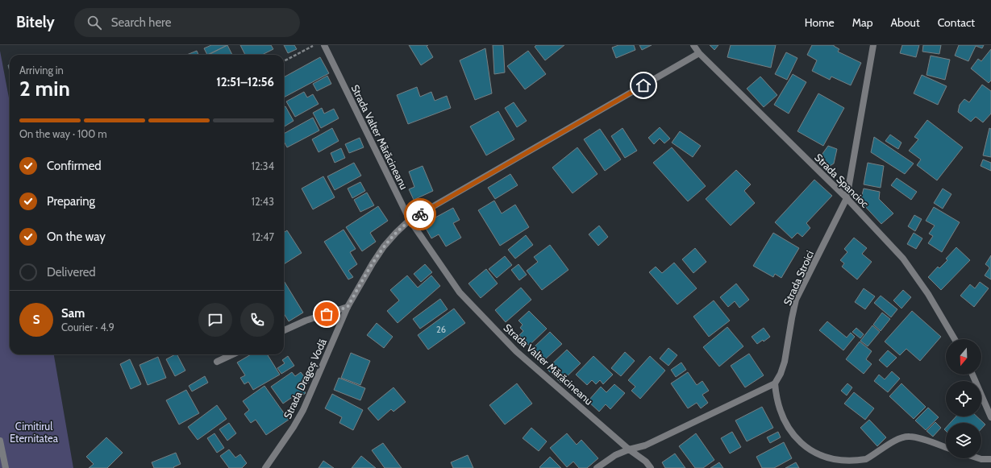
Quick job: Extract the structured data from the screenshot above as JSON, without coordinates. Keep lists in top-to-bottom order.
{
  "streets": {
    "street": [
      "Strada Valter Mărăcineanu",
      "Strada Spancioc",
      "Strada Stroici",
      "Strada Dragoș Vodă"
    ]
  },
  "crossings": [
    ["Strada Valter Mărăcineanu", "Strada Dragoș Vodă"],
    ["Strada Spancioc", "Strada Stroici"],
    ["Strada Spancioc", "Strada Dragoș Vodă"]
  ],
  "parks": ["Cimitirul Eternitatea"],
  "house_numbers": ["26"],
  "north": "bottom",
  "page": {
    "header": "Bitely",
    "search": "Search here",
    "nav": [
      "Home",
      "Map",
      "About",
      "Contact"
    ],
    "heading": ["2 min", "Arriving in", "12:51–12:56"],
    "panel": ["Sam", "Courier · 4.9"],
    "bar": "On the way · 100 m",
    "list": [
      ["Confirmed", "12:34"],
      ["Preparing", "12:43"],
      ["On the way", "12:47"],
      "Delivered"
    ],
    "round": "S"
  }
}
